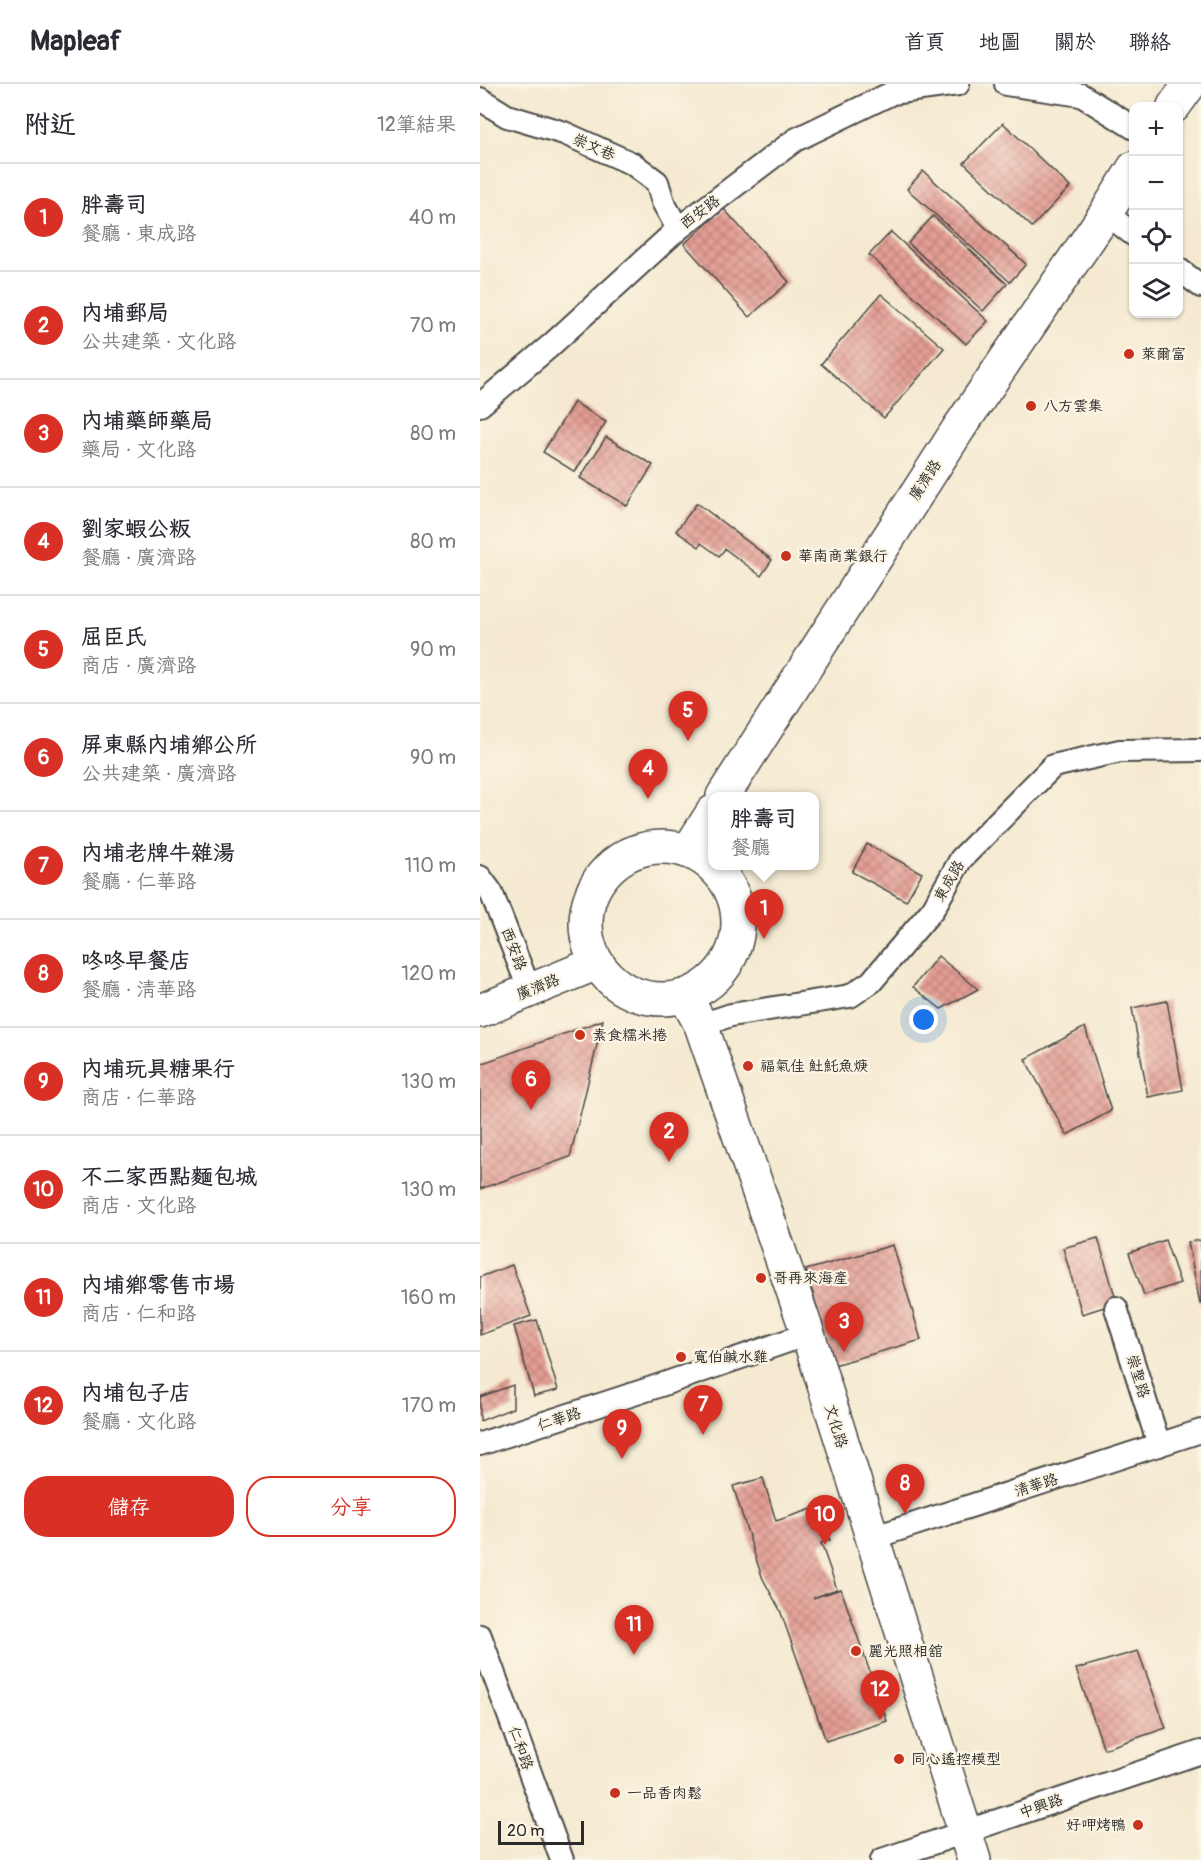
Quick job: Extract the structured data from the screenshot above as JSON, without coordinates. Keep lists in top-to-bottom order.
{
  "streets": {
    "main road": ["廣濟路", "文化路"],
    "street": [
      "崇文巷",
      "西安路",
      "東成路",
      "崇聖路",
      "仁華路",
      "清華路",
      "仁和路",
      "中興路"
    ]
  },
  "crossings": [
    ["崇文巷", "西安路"],
    ["西安路", "廣濟路"],
    ["東成路", "文化路"],
    ["崇聖路", "清華路"],
    ["仁華路", "文化路"],
    ["文化路", "清華路"],
    ["文化路", "中興路"]
  ],
  "places": [
    "萊爾富",
    "八方雲集",
    "華南商業銀行",
    "素食糯米捲",
    "福氣佳 𩵚魠魚焿",
    "哥再來海產",
    "寬伯鹹水雞",
    "麗光照相舘",
    "同心遙控模型",
    "一品香肉鬆",
    "好呷烤鴨"
  ],
  "scale_bar": "20 m",
  "page": {
    "header": "Mapleaf",
    "nav": [
      "首頁",
      "地圖",
      "關於",
      "聯絡"
    ],
    "heading": ["附近", "12筆結果"],
    "map_buttons": ["+", "−"],
    "list": [
      {
        "mark": "1",
        "name": "胖壽司",
        "note": "餐廳 · 東成路",
        "value": "40 m"
      },
      {
        "mark": "2",
        "name": "內埔郵局",
        "note": "公共建築 · 文化路",
        "value": "70 m"
      },
      {
        "mark": "3",
        "name": "內埔藥師藥局",
        "note": "藥局 · 文化路",
        "value": "80 m"
      },
      {
        "mark": "4",
        "name": "劉家蝦公粄",
        "note": "餐廳 · 廣濟路",
        "value": "80 m"
      },
      {
        "mark": "5",
        "name": "屈臣氏",
        "note": "商店 · 廣濟路",
        "value": "90 m"
      },
      {
        "mark": "6",
        "name": "屏東縣內埔鄉公所",
        "note": "公共建築 · 廣濟路",
        "value": "90 m"
      },
      {
        "mark": "7",
        "name": "內埔老牌牛雜湯",
        "note": "餐廳 · 仁華路",
        "value": "110 m"
      },
      {
        "mark": "8",
        "name": "咚咚早餐店",
        "note": "餐廳 · 清華路",
        "value": "120 m"
      },
      {
        "mark": "9",
        "name": "內埔玩具糖果行",
        "note": "商店 · 仁華路",
        "value": "130 m"
      },
      {
        "mark": "10",
        "name": "不二家西點麵包城",
        "note": "商店 · 文化路",
        "value": "130 m"
      },
      {
        "mark": "11",
        "name": "內埔鄉零售市場",
        "note": "商店 · 仁和路",
        "value": "160 m"
      },
      {
        "mark": "12",
        "name": "內埔包子店",
        "note": "餐廳 · 文化路",
        "value": "170 m"
      }
    ],
    "pins": [
      "5",
      "4",
      "1",
      "6",
      "2",
      "3",
      "7",
      "9",
      "8",
      "10",
      "11",
      "12"
    ],
    "popup": ["胖壽司", "餐廳"],
    "buttons": ["儲存", "分享"],
    "scale": "20 m"
  }
}
